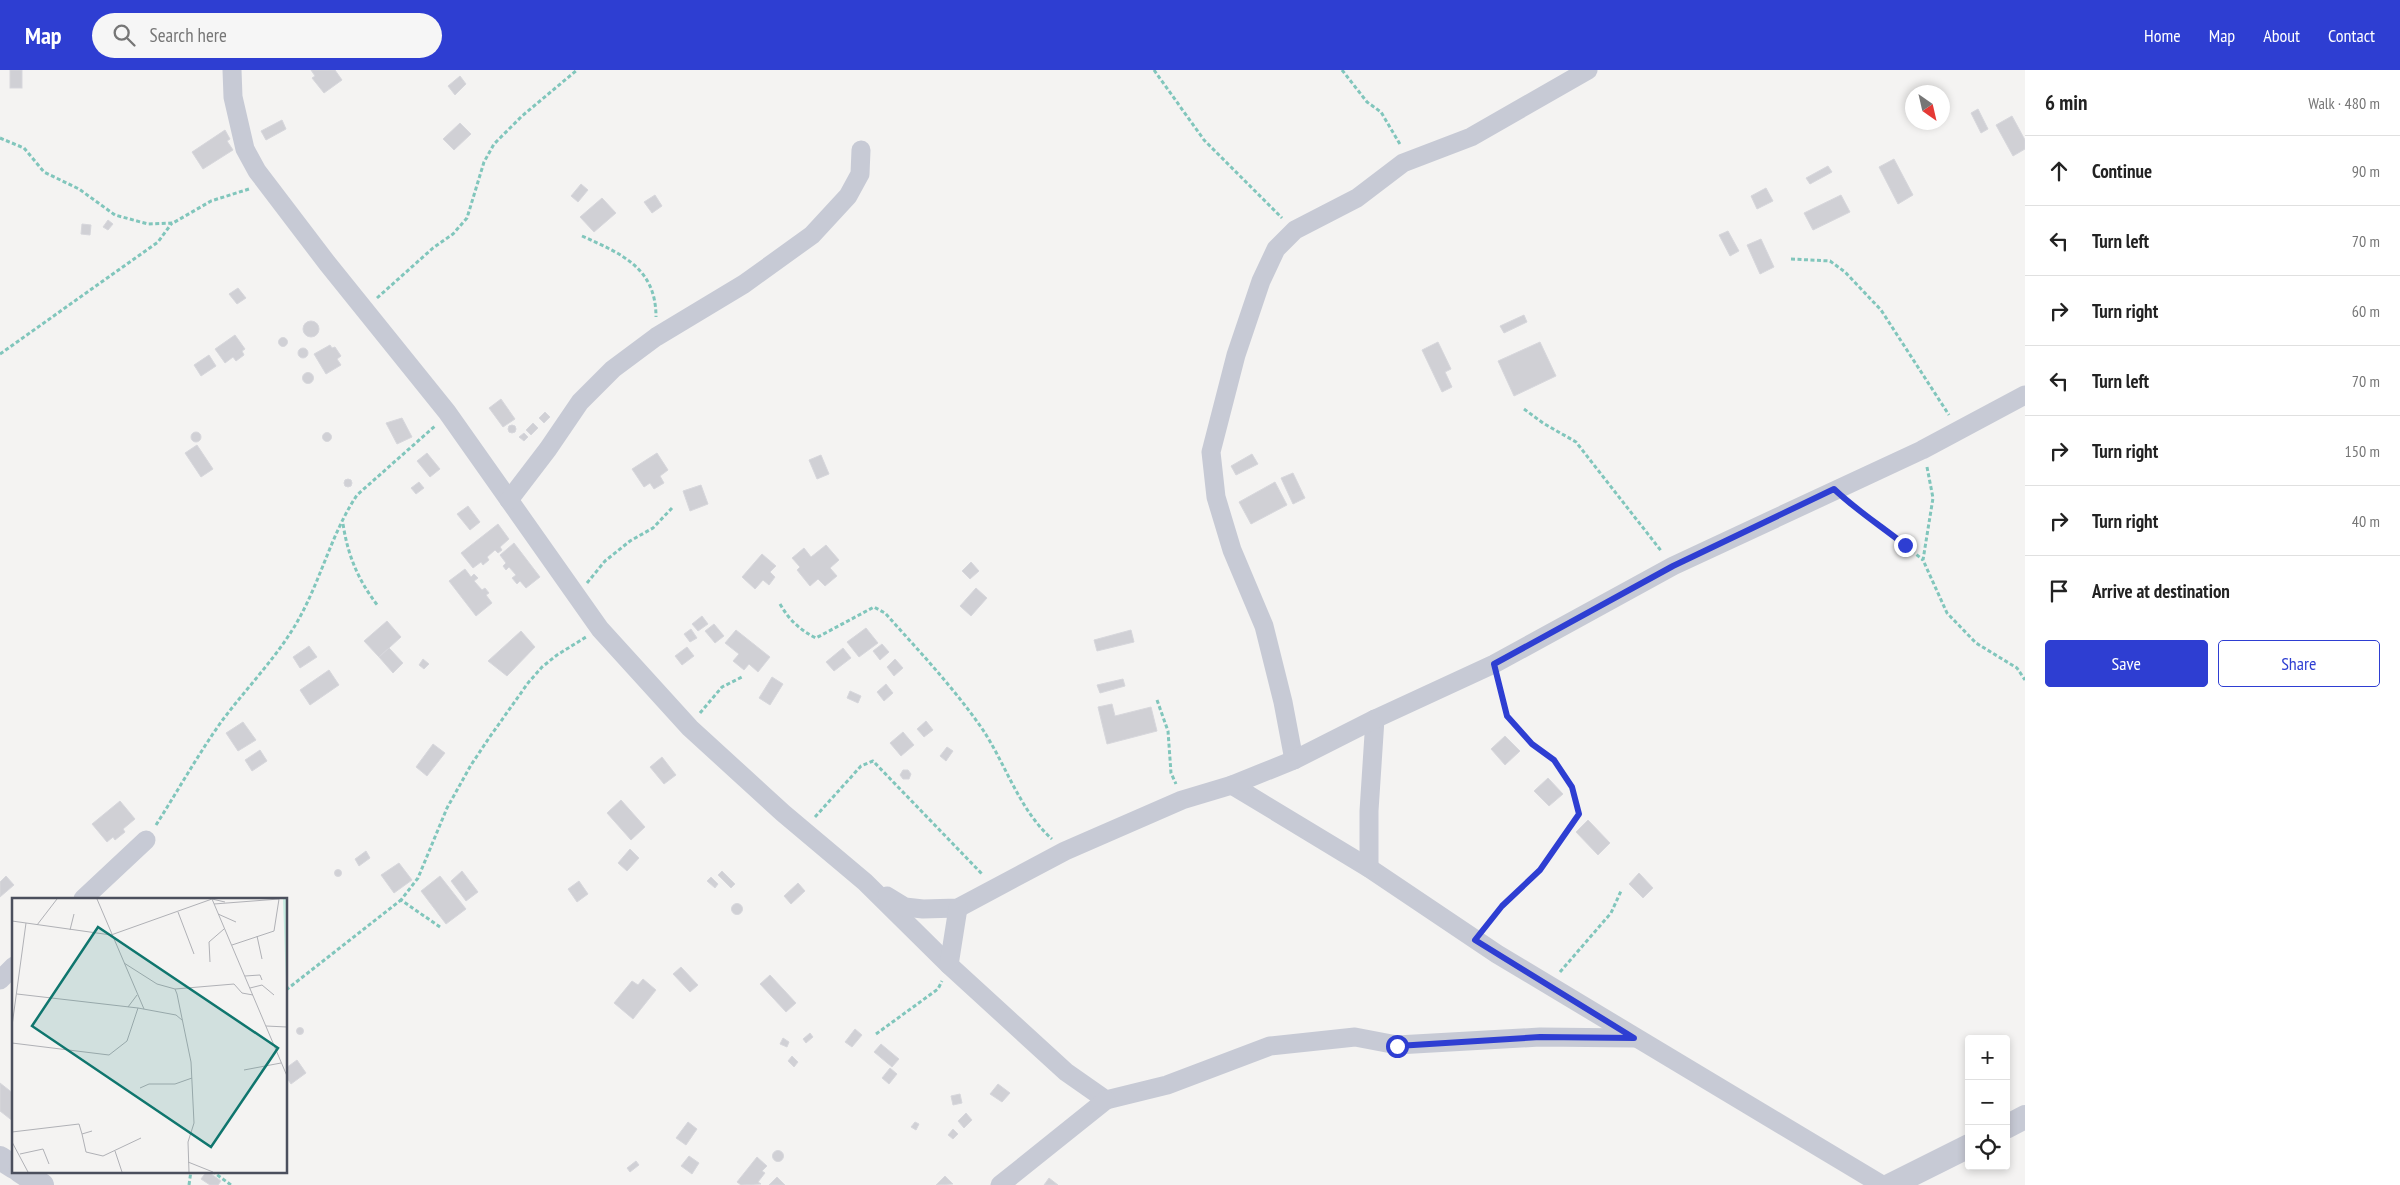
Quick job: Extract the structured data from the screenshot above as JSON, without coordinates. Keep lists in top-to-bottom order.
{
  "north": "bottom right",
  "page": {
    "header": "Map",
    "search": "Search here",
    "nav": [
      "Home",
      "Map",
      "About",
      "Contact"
    ],
    "heading": ["6 min", "Walk · 480 m"],
    "list": [
      ["Continue", "90 m"],
      ["Turn left", "70 m"],
      ["Turn right", "60 m"],
      ["Turn left", "70 m"],
      ["Turn right", "150 m"],
      ["Turn right", "40 m"],
      "Arrive at destination"
    ],
    "buttons": ["Save", "Share"],
    "map_buttons": ["+", "−"]
  }
}
